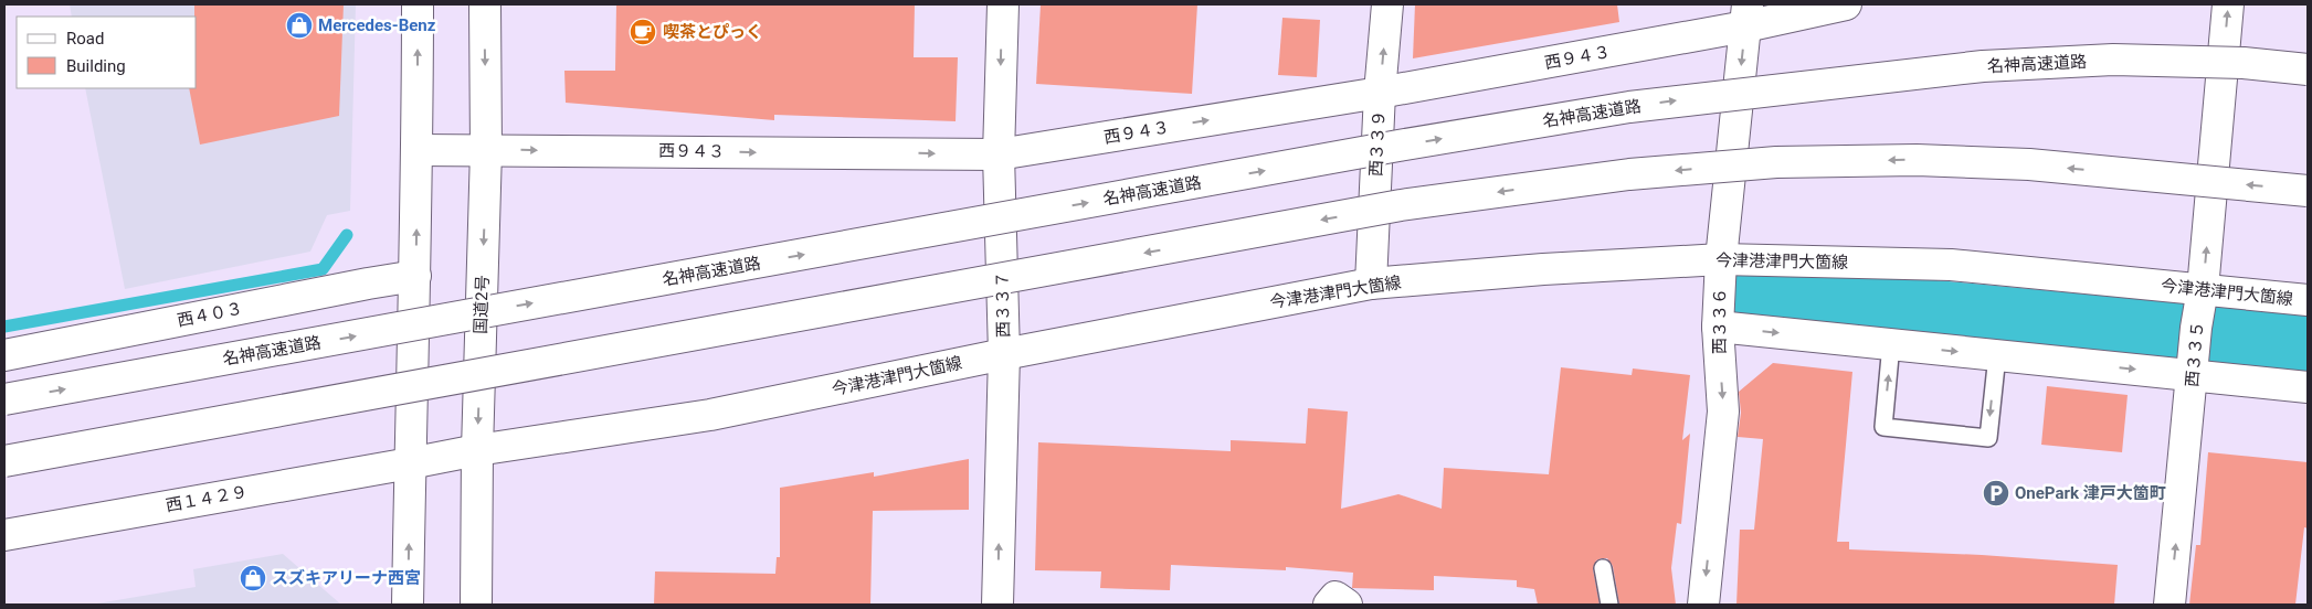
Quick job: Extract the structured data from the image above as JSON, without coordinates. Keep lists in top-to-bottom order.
{
  "streets": {
    "main road": [
      "西９４３",
      "名神高速道路",
      "西３３９",
      "今津港津門大箇線",
      "国道2号",
      "西３３７",
      "西４０３",
      "西３３６",
      "西３３５",
      "西１４２９"
    ]
  },
  "crossings": [
    ["西９４３", "西３３９"],
    ["西９４３", "国道2号"],
    ["西９４３", "西３３７"],
    ["西９４３", "西３３６"],
    ["西３３９", "今津港津門大箇線"],
    ["今津港津門大箇線", "国道2号"],
    ["今津港津門大箇線", "西３３７"],
    ["今津港津門大箇線", "西３３６"],
    ["今津港津門大箇線", "西３３５"],
    ["今津港津門大箇線", "西１４２９"]
  ],
  "one_way": ["西３３６", "西３３５"],
  "places": {
    "shop": ["Mercedes-Benz", "スズキアリーナ西宮"],
    "cafe": ["喫茶とぴっく"],
    "parking": ["OnePark 津戸大箇町"]
  },
  "legend": ["Road", "Building"]
}
